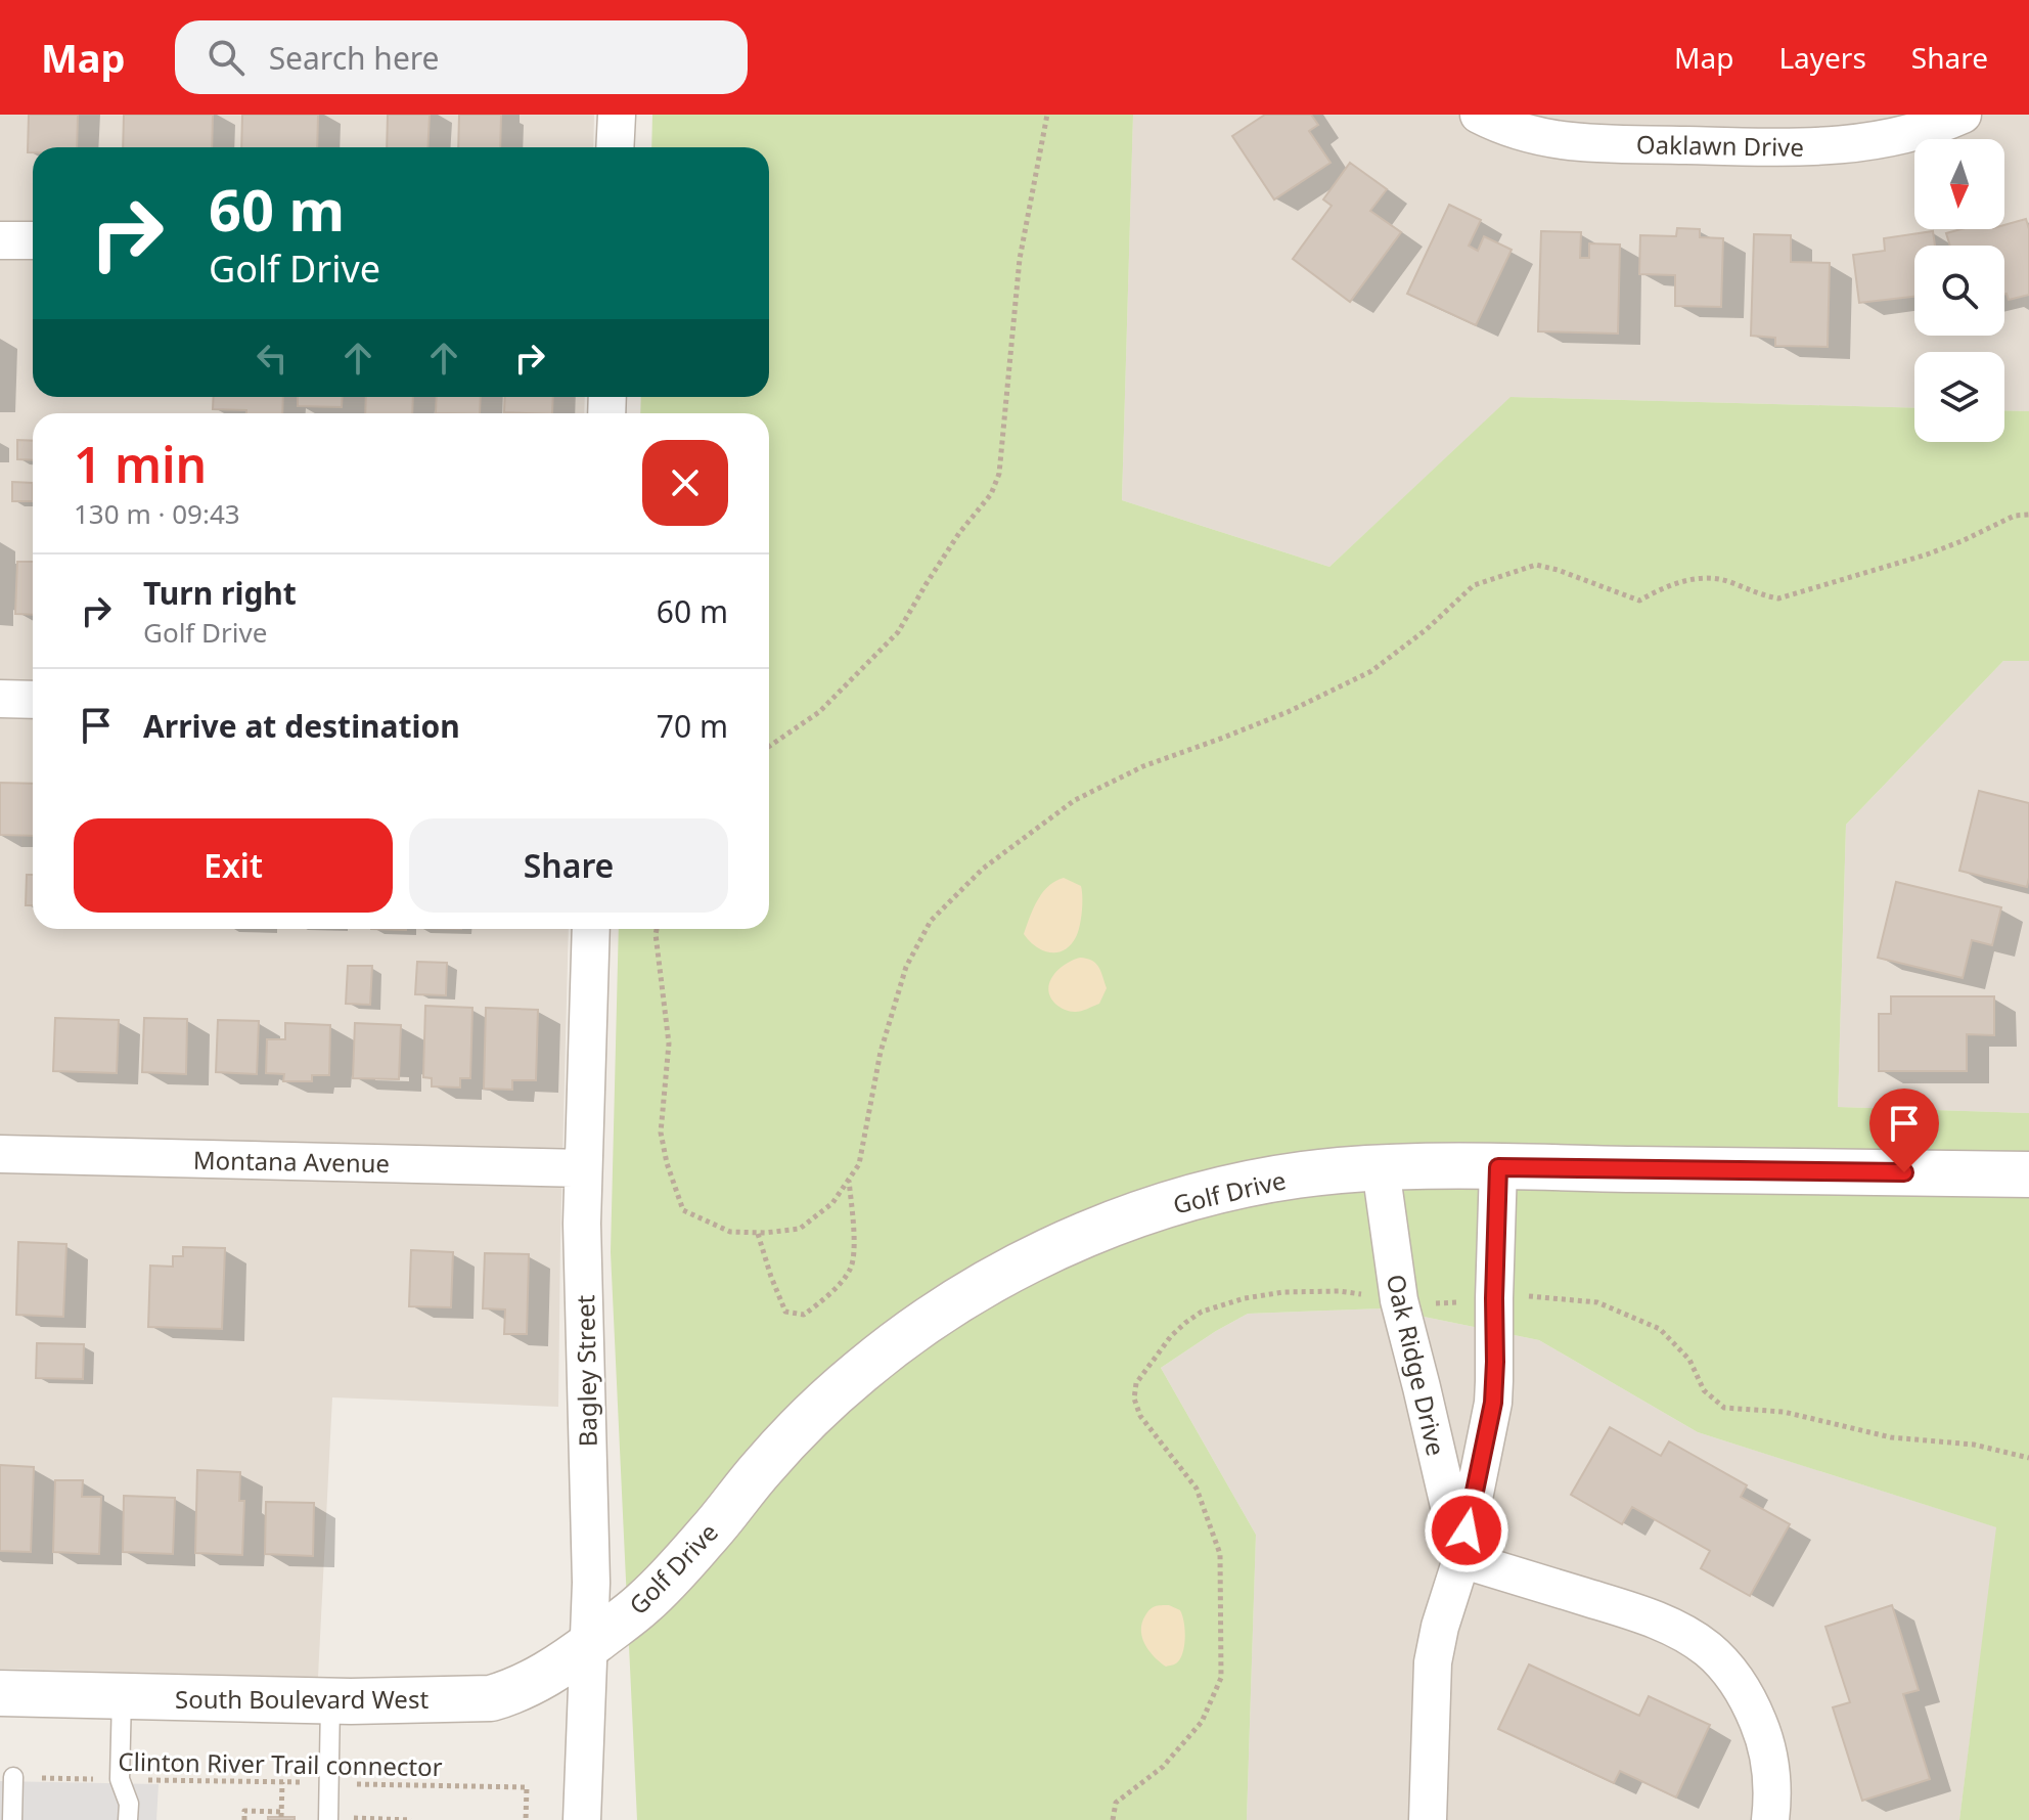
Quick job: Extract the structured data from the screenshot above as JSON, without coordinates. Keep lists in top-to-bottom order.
{
  "streets": {
    "street": [
      "Oaklawn Drive",
      "Montana Avenue",
      "Golf Drive",
      "Oak Ridge Drive",
      "Bagley Street",
      "South Boulevard West"
    ],
    "path": ["Clinton River Trail connector"]
  },
  "crossings": [
    ["Montana Avenue", "Bagley Street"],
    ["Golf Drive", "Oak Ridge Drive"],
    ["Golf Drive", "Bagley Street"],
    ["Golf Drive", "South Boulevard West"],
    ["Bagley Street", "South Boulevard West"]
  ],
  "north": "bottom",
  "page": {
    "header": "Map",
    "search": "Search here",
    "nav": ["Map", "Layers", "Share"],
    "turn": ["60 m", "Golf Drive"],
    "heading": ["1 min", "130 m · 09:43"],
    "list": [
      {
        "name": "Turn right",
        "note": "Golf Drive",
        "value": "60 m"
      },
      {
        "name": "Arrive at destination",
        "value": "70 m"
      }
    ],
    "buttons": ["Exit", "Share"]
  }
}
